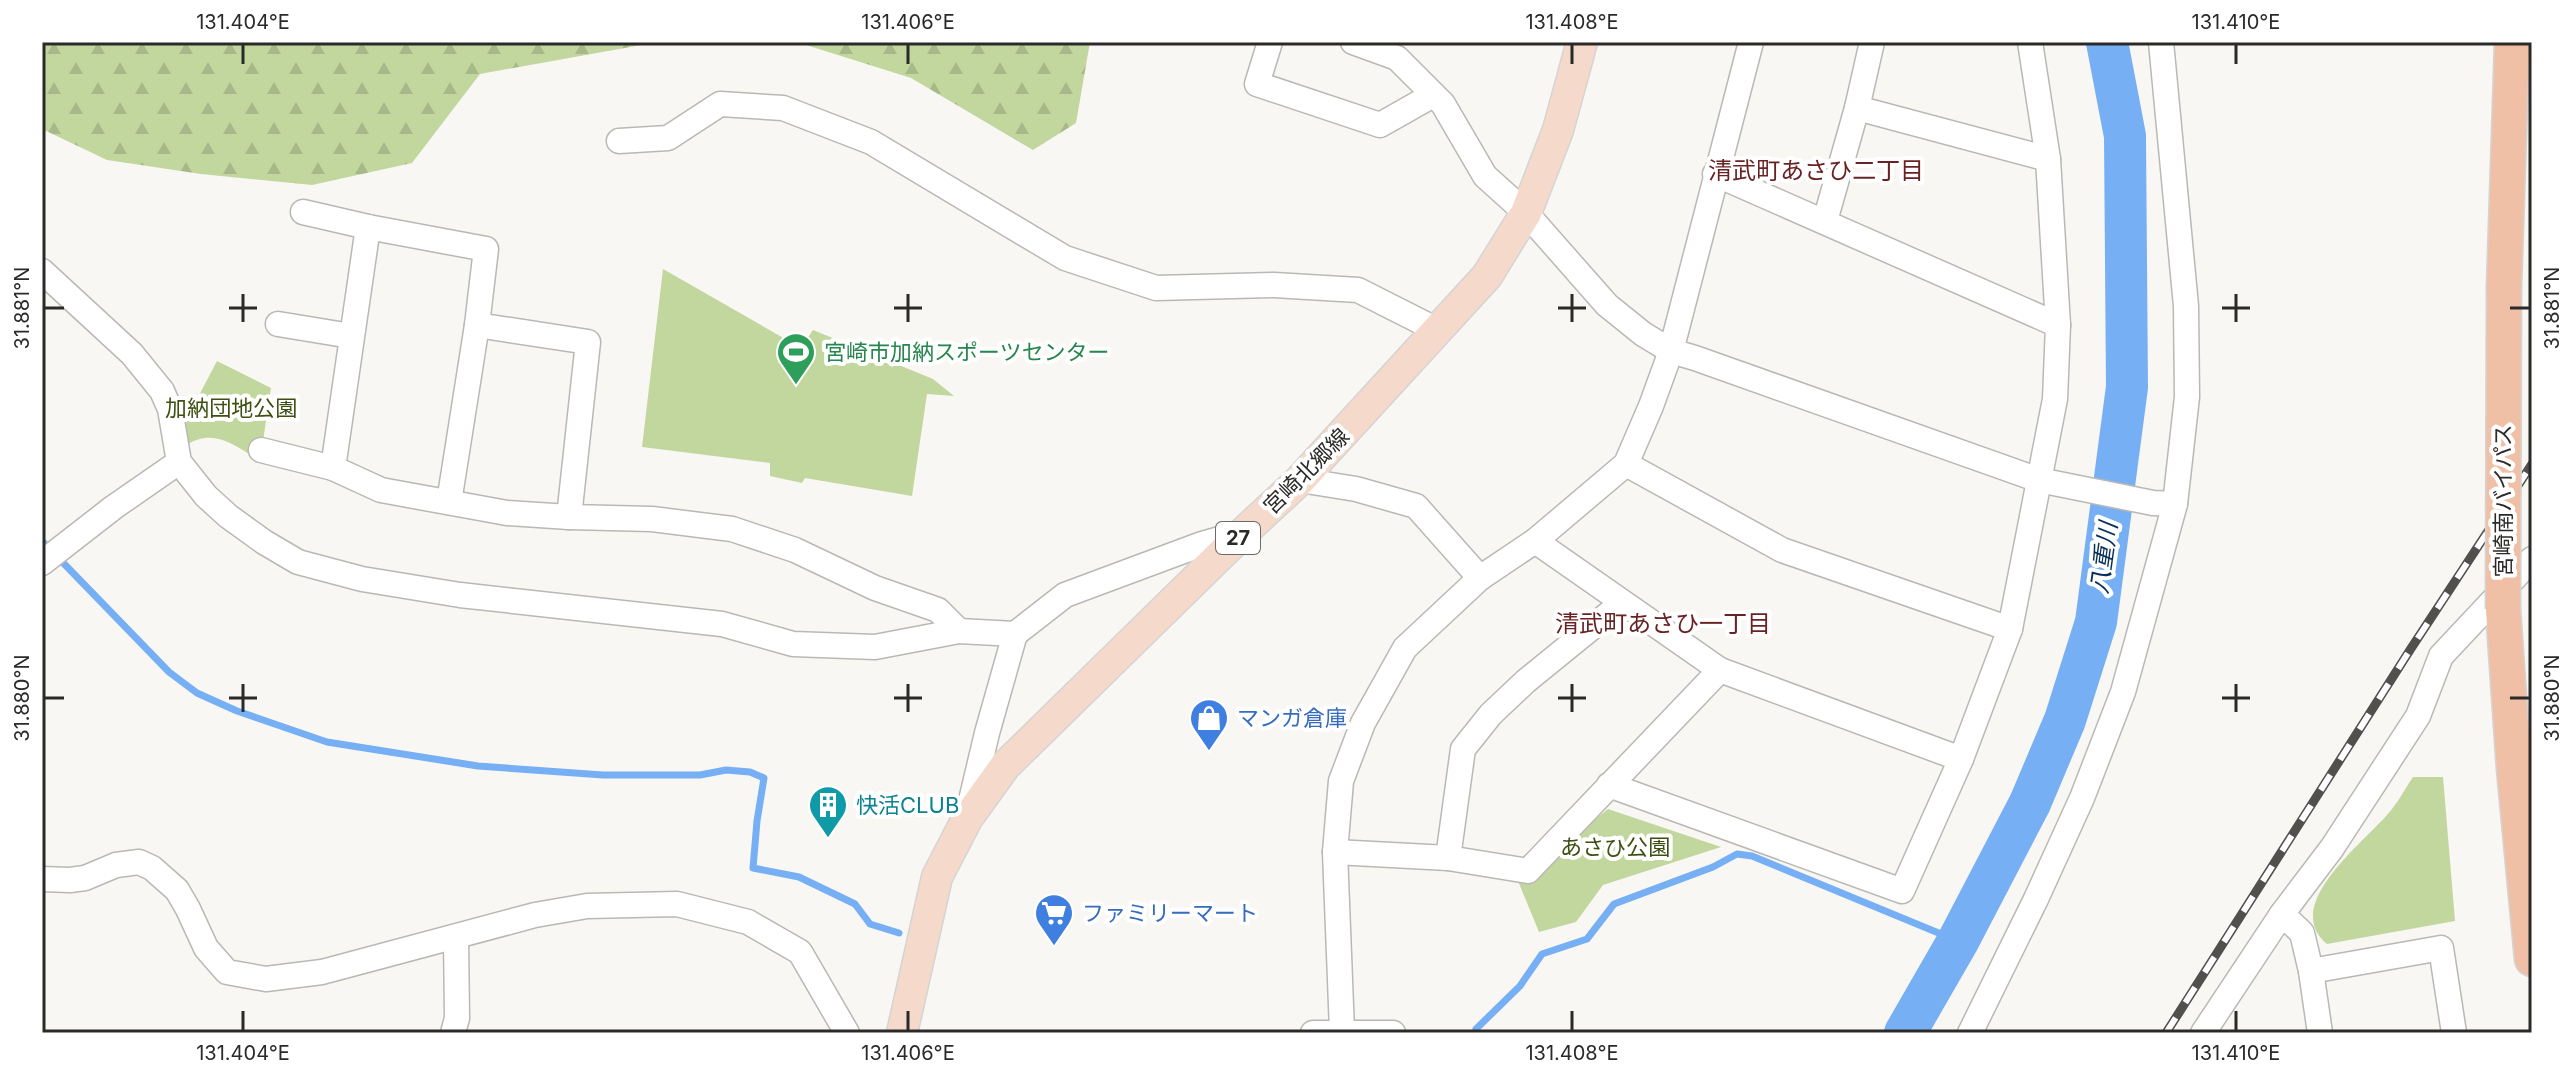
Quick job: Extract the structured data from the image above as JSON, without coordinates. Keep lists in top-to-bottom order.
{
  "streets": {
    "highway": ["宮崎南バイパス"],
    "main road": ["宮崎北郷線", "27"]
  },
  "districts": ["清武町あさひ二丁目", "清武町あさひ一丁目"],
  "water": ["八重川"],
  "parks": ["加納団地公園", "あさひ公園"],
  "places": {
    "sports": ["宮崎市加納スポーツセンター"],
    "shop": ["マンガ倉庫"],
    "building": ["快活CLUB"],
    "supermarket": ["ファミリーマート"]
  },
  "coordinates": [
    "131.404°E",
    "131.406°E",
    "131.408°E",
    "131.410°E",
    "31.881°N",
    "31.880°N"
  ]
}
